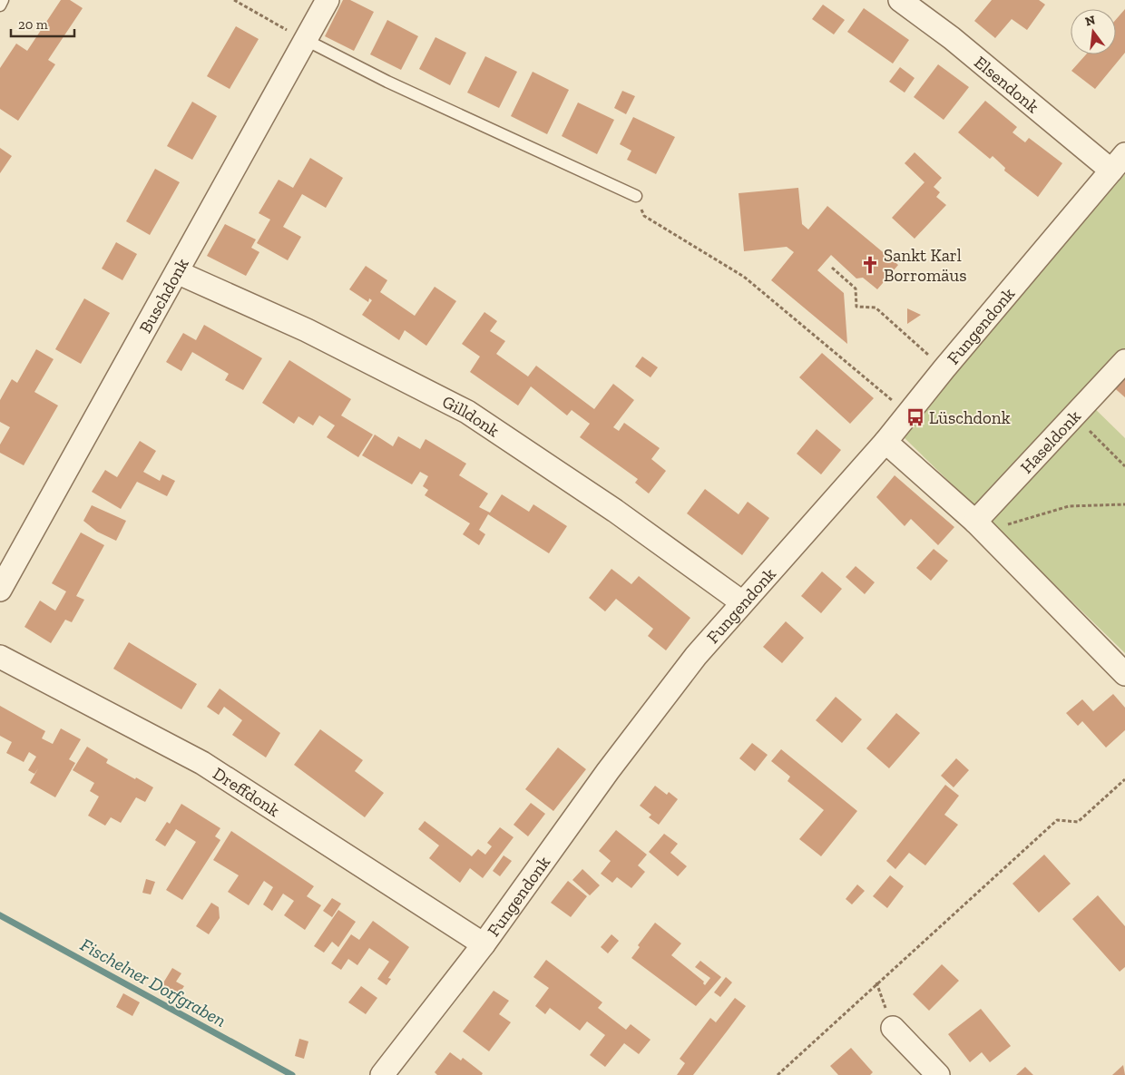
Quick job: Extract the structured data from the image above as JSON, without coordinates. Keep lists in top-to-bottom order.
{
  "streets": {
    "street": [
      "Elsendonk",
      "Buschdonk",
      "Fungendonk",
      "Gilldonk",
      "Haseldonk",
      "Dreffdonk"
    ]
  },
  "crossings": [
    ["Elsendonk", "Fungendonk"],
    ["Buschdonk", "Gilldonk"],
    ["Fungendonk", "Gilldonk"],
    ["Fungendonk", "Dreffdonk"]
  ],
  "water": ["Fischelner Dorfgraben"],
  "places": {
    "church": ["Sankt Karl Borromäus"],
    "bus stop": ["Lüschdonk"]
  },
  "scale_bar": "20 m",
  "north": "top"
}
